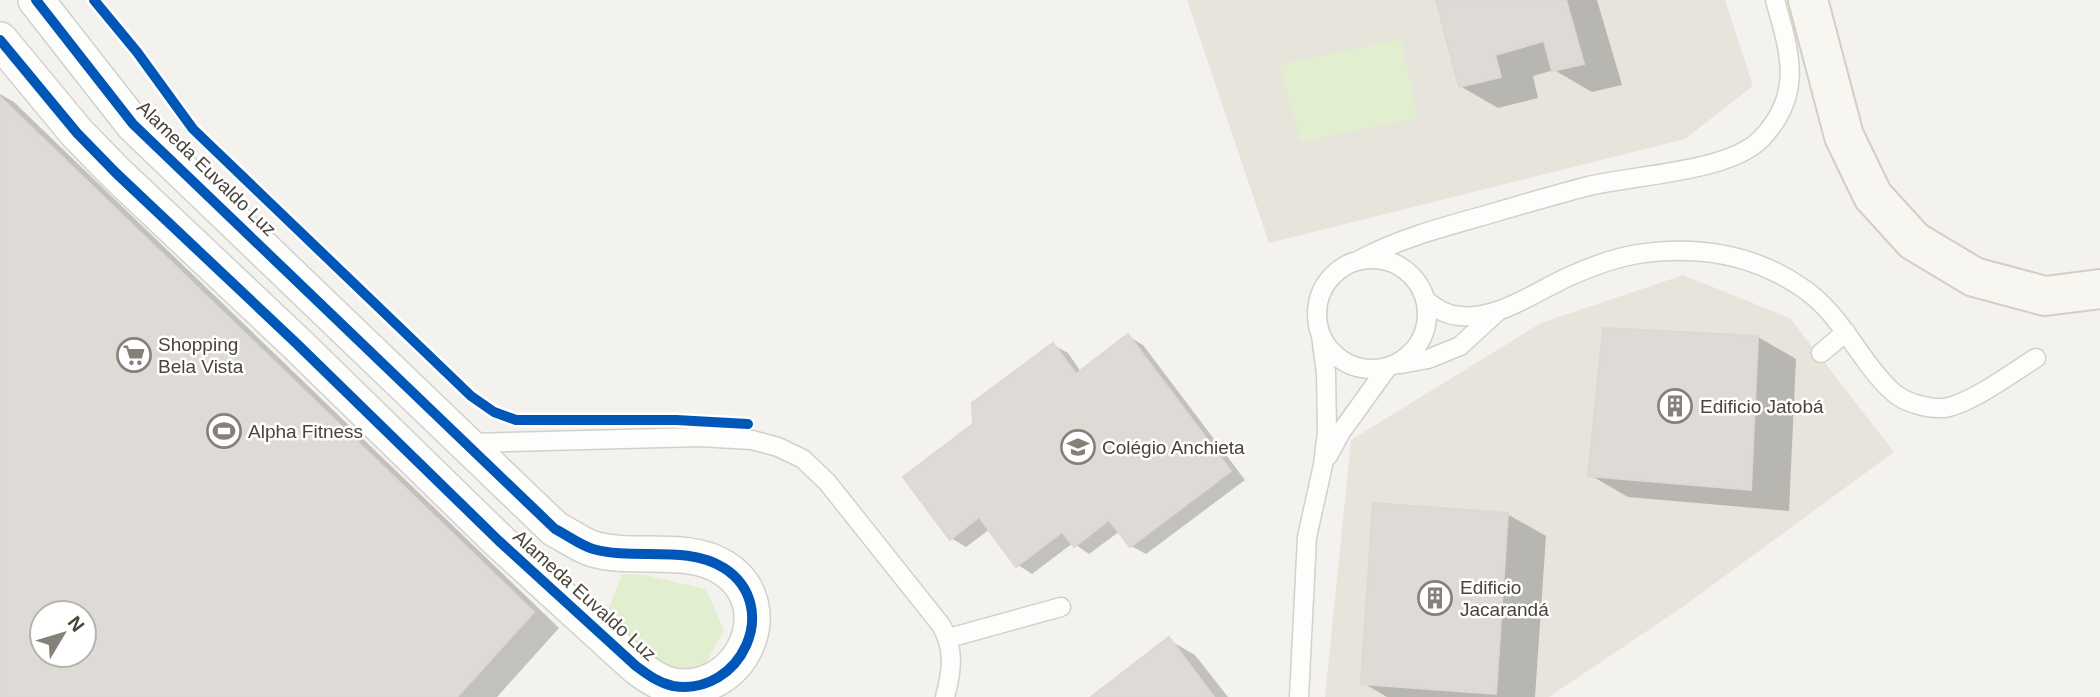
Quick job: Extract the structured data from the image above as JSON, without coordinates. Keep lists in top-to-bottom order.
{
  "streets": {
    "street": ["Alameda Euvaldo Luz"]
  },
  "places": {
    "supermarket": ["Shopping Bela Vista"],
    "building": ["Edificio Jatobá", "Edificio Jacarandá"],
    "sports": ["Alpha Fitness"],
    "school or university": ["Colégio Anchieta"]
  },
  "north": "top right"
}
